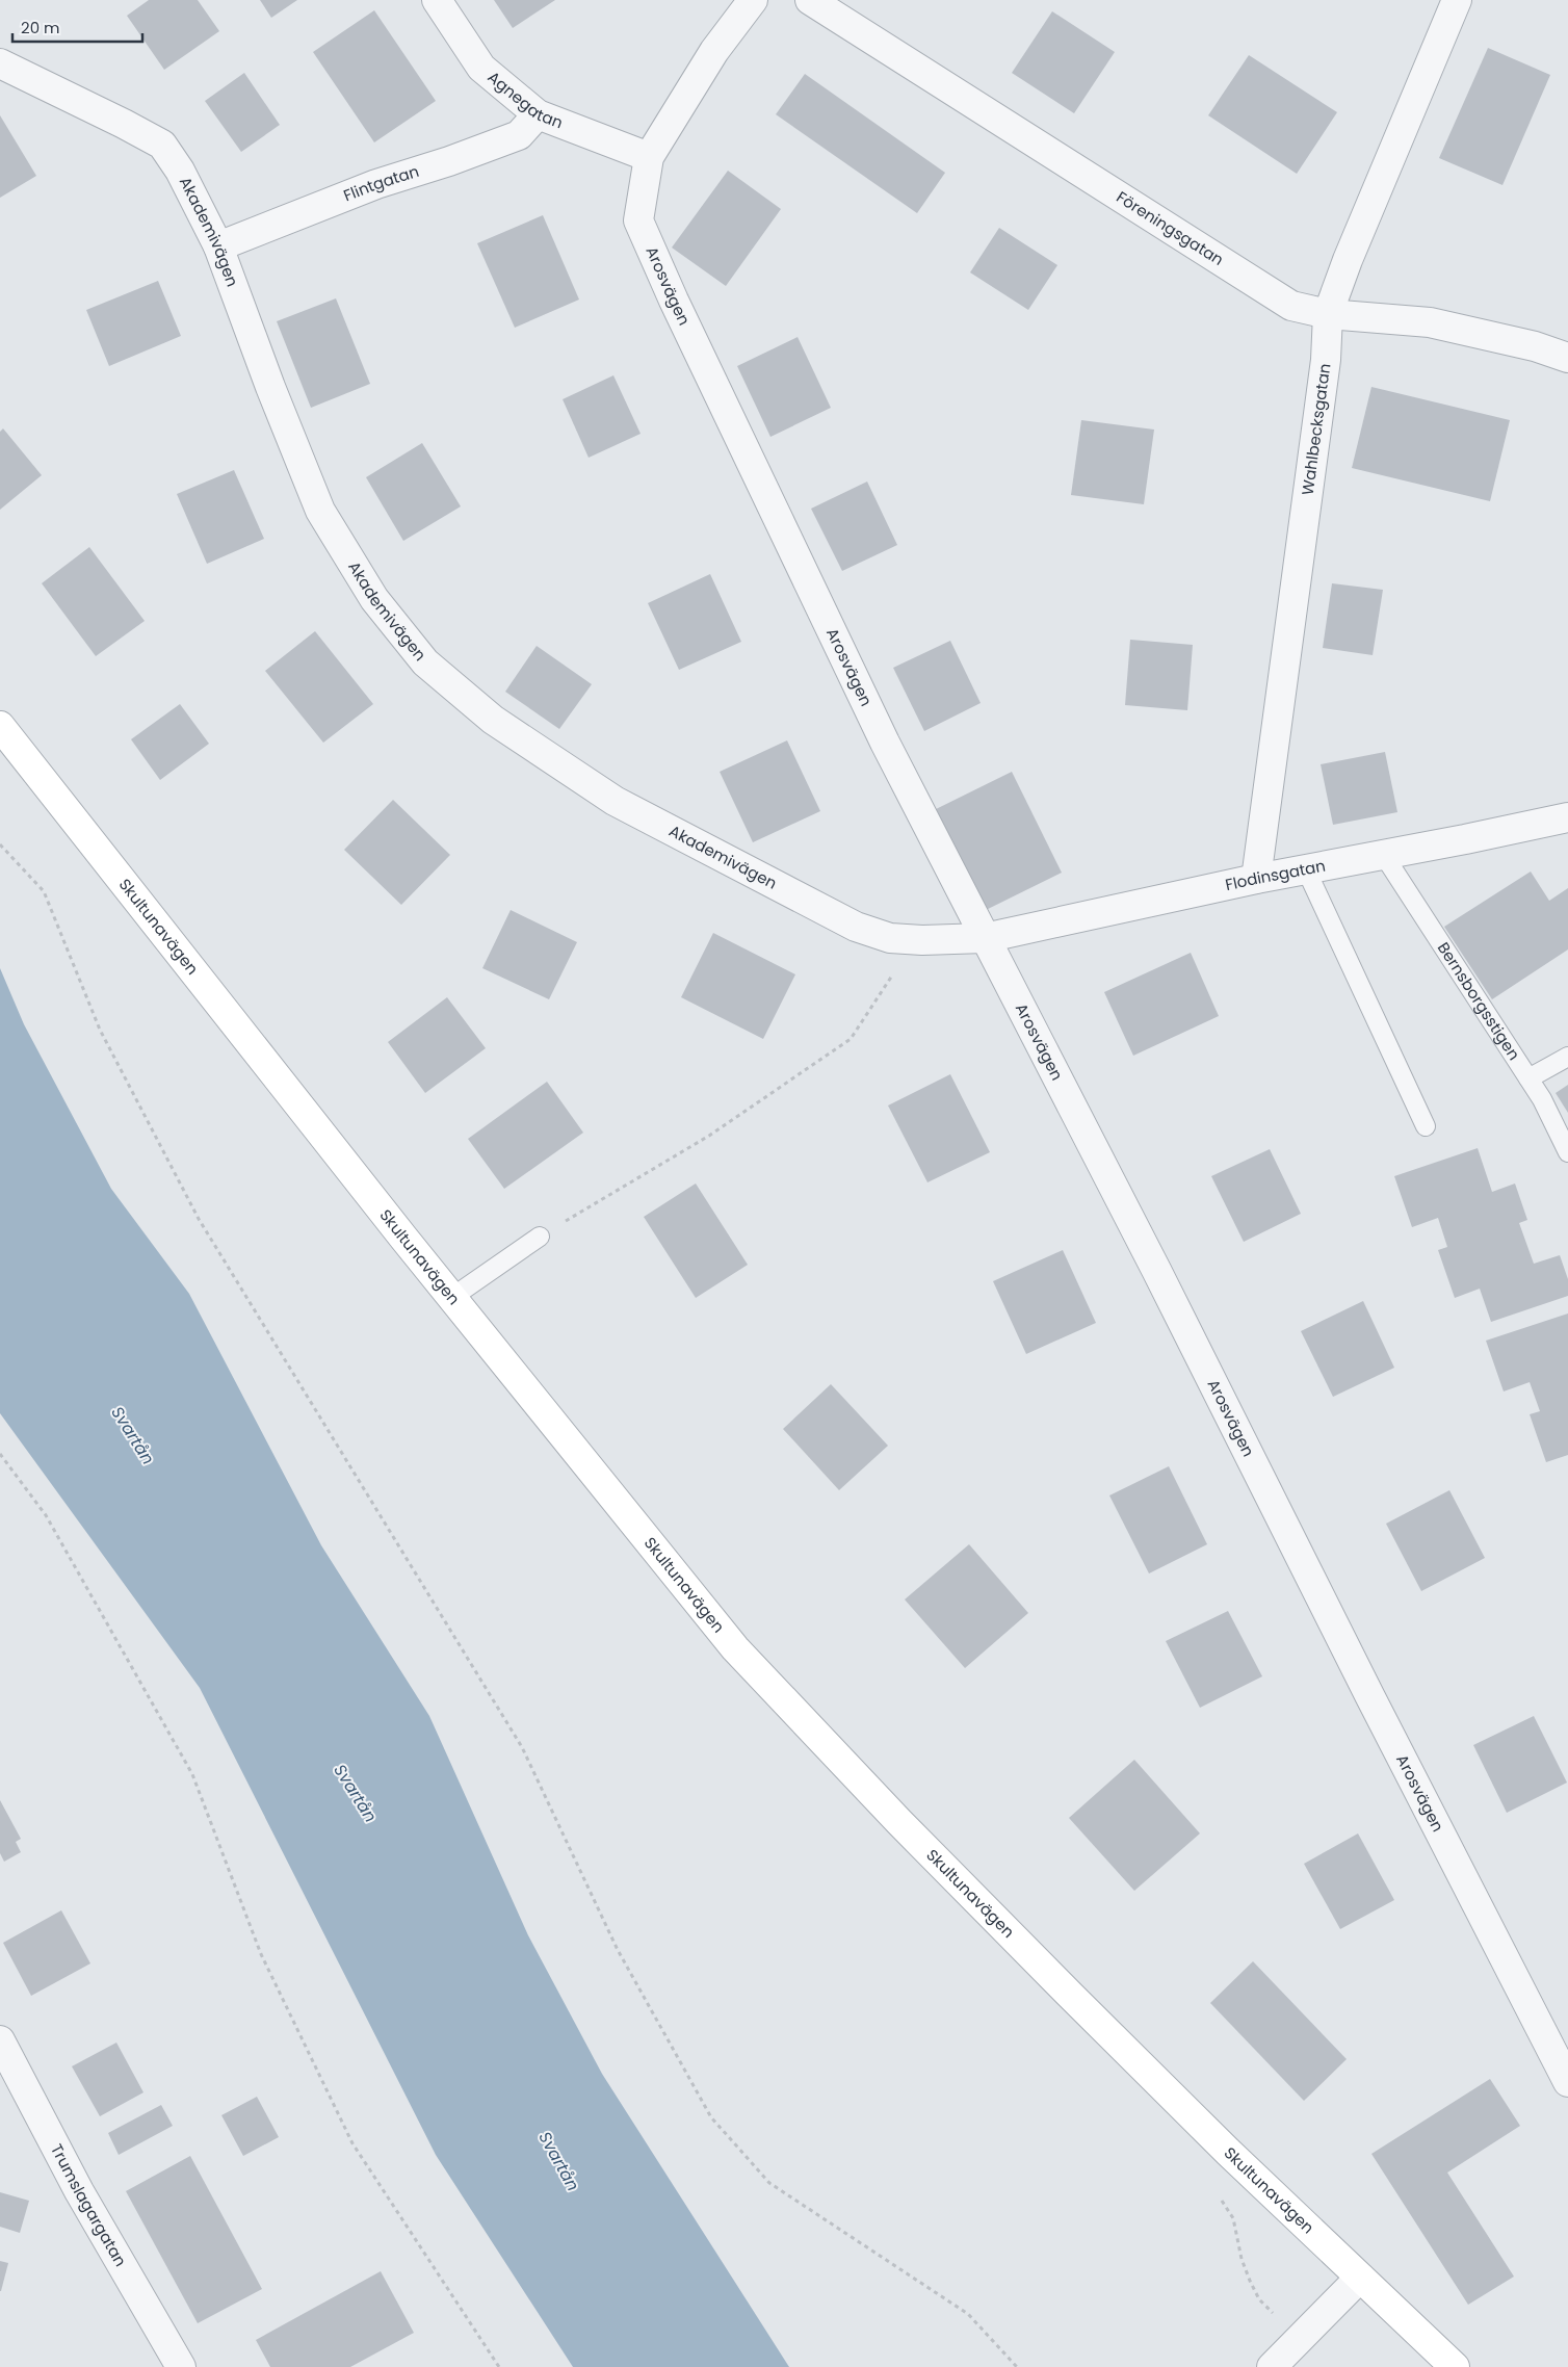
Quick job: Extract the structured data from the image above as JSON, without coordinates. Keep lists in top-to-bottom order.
{
  "streets": {
    "street": [
      "Agnegatan",
      "Flintgatan",
      "Föreningsgatan",
      "Akademivägen",
      "Arosvägen",
      "Wahlbecksgatan",
      "Flodinsgatan",
      "Skultunavägen",
      "Trumslagargatan"
    ],
    "lane": ["Bernsborgsstigen"]
  },
  "crossings": [
    ["Agnegatan", "Flintgatan"],
    ["Agnegatan", "Arosvägen"],
    ["Flintgatan", "Akademivägen"],
    ["Föreningsgatan", "Wahlbecksgatan"],
    ["Akademivägen", "Arosvägen"],
    ["Akademivägen", "Flodinsgatan"],
    ["Arosvägen", "Flodinsgatan"],
    ["Wahlbecksgatan", "Flodinsgatan"],
    ["Flodinsgatan", "Bernsborgsstigen"]
  ],
  "water": ["Svartån"],
  "scale_bar": "20 m"
}
